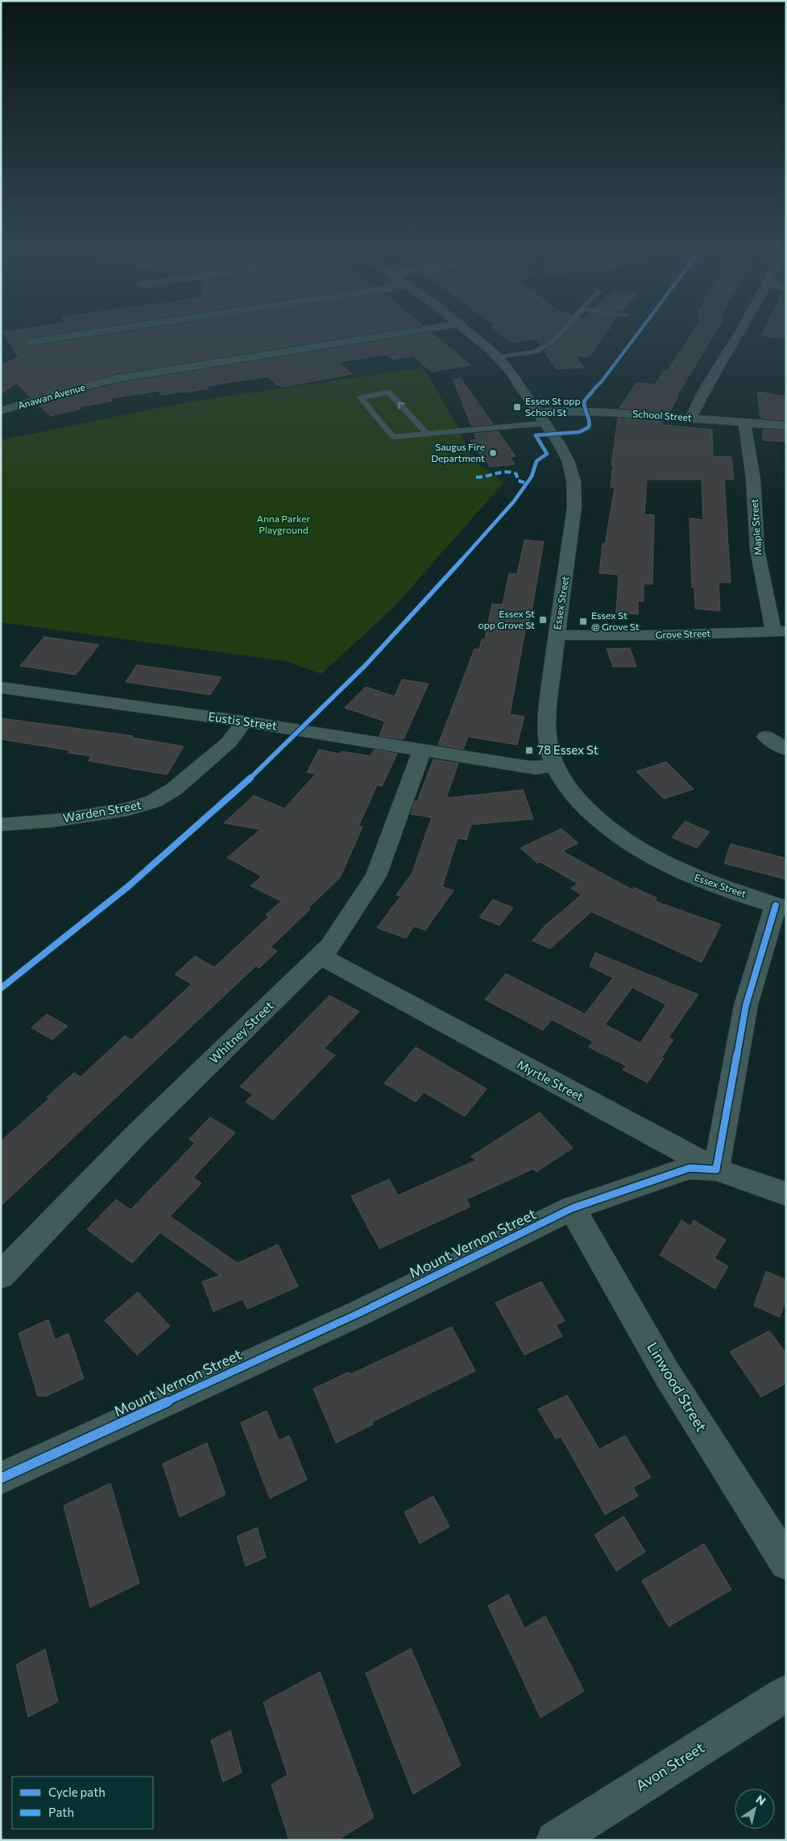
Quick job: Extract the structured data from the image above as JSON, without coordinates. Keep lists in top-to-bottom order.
{
  "streets": {
    "street": [
      "Anawan Avenue",
      "School Street",
      "Maple Street",
      "Essex Street",
      "Grove Street",
      "Eustis Street",
      "Warden Street",
      "Whitney Street",
      "Myrtle Street",
      "Mount Vernon Street",
      "Linwood Street",
      "Avon Street"
    ]
  },
  "crossings": [
    ["School Street", "Maple Street"],
    ["School Street", "Essex Street"],
    ["Maple Street", "Grove Street"],
    ["Essex Street", "Grove Street"],
    ["Essex Street", "Eustis Street"],
    ["Eustis Street", "Warden Street"],
    ["Eustis Street", "Whitney Street"],
    ["Whitney Street", "Myrtle Street"],
    ["Myrtle Street", "Mount Vernon Street"],
    ["Mount Vernon Street", "Linwood Street"]
  ],
  "parks": ["Anna Parker Playground"],
  "places": {
    "transit": [
      "Essex St opp School St",
      "Essex St opp Grove St",
      "Essex St @ Grove St",
      "78 Essex St"
    ],
    "other": ["Saugus Fire Department"]
  },
  "legend": ["Cycle path", "Path"],
  "north": "top right"
}
